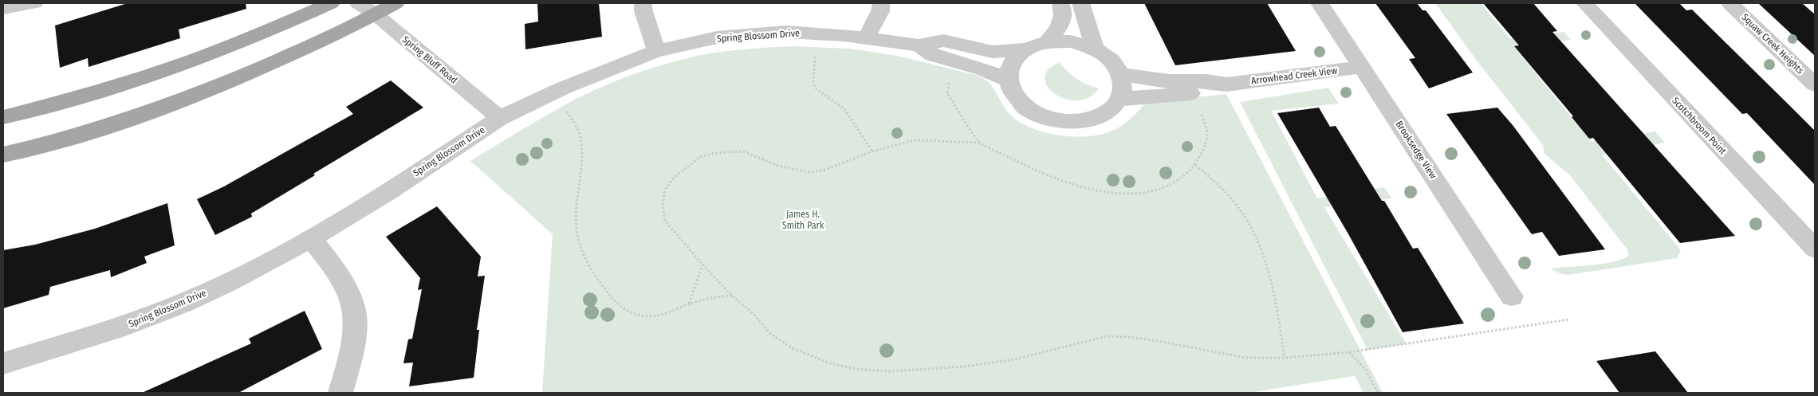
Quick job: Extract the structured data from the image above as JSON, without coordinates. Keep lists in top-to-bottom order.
{
  "streets": {
    "street": [
      "Spring Blossom Drive",
      "Squaw Creek Heights",
      "Spring Bluff Road",
      "Arrowhead Creek View",
      "Scotchbroom Point",
      "Brooksedge View"
    ]
  },
  "crossings": [
    ["Spring Blossom Drive", "Spring Bluff Road"],
    ["Spring Blossom Drive", "Arrowhead Creek View"],
    ["Arrowhead Creek View", "Brooksedge View"]
  ],
  "parks": ["James H. Smith Park"]
}
